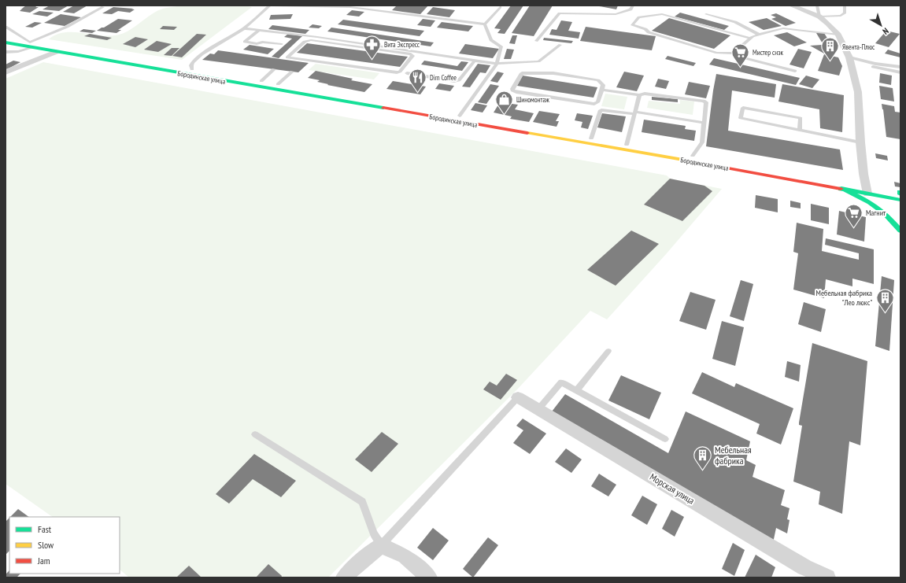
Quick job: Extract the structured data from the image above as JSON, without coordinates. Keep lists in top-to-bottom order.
{
  "streets": {
    "main road": ["Бородинская улица"],
    "street": ["Морская улица"]
  },
  "places": {
    "pharmacy": ["Вита Экспресс"],
    "building": ["Явента-Плюс", "Мебельная фабрика \"Лео люкс\"", "Мебельная фабрика"],
    "supermarket": ["Мистер снэк", "Магнит"],
    "restaurant": ["Dim Coffee"],
    "shop": ["Шиномонтаж"]
  },
  "legend": ["Fast", "Slow", "Jam"],
  "north": "bottom right"
}
